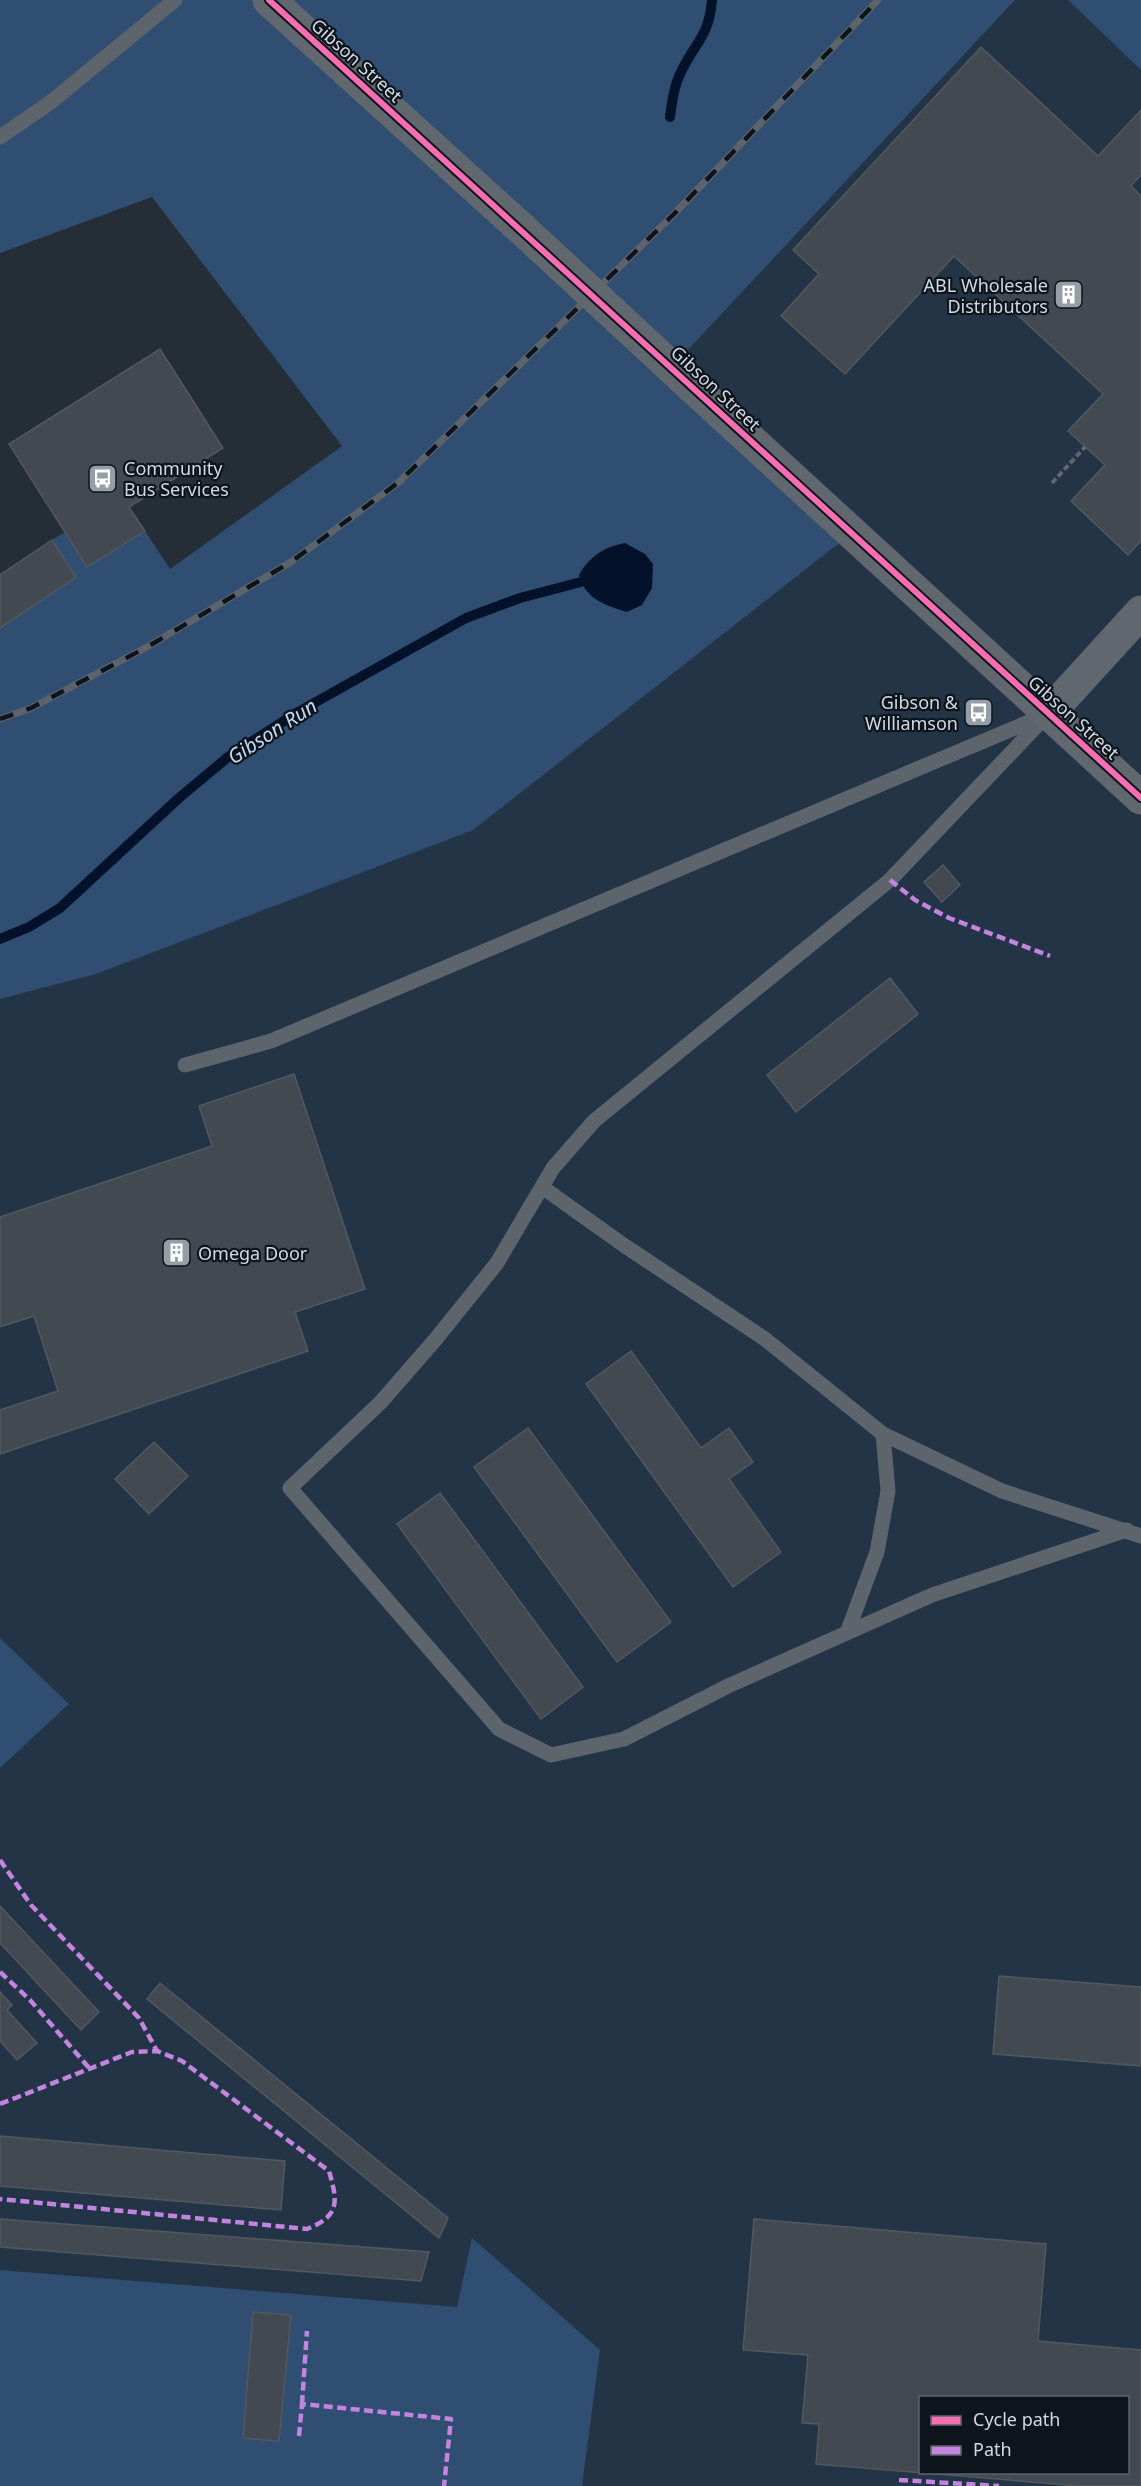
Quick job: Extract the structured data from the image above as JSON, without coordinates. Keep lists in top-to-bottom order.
{
  "streets": {
    "street": ["Gibson Street"]
  },
  "water": ["Gibson Run"],
  "places": {
    "building": ["ABL Wholesale Distributors", "Omega Door"],
    "bus stop": ["Community Bus Services", "Gibson & Williamson"]
  },
  "legend": ["Cycle path", "Path"]
}
